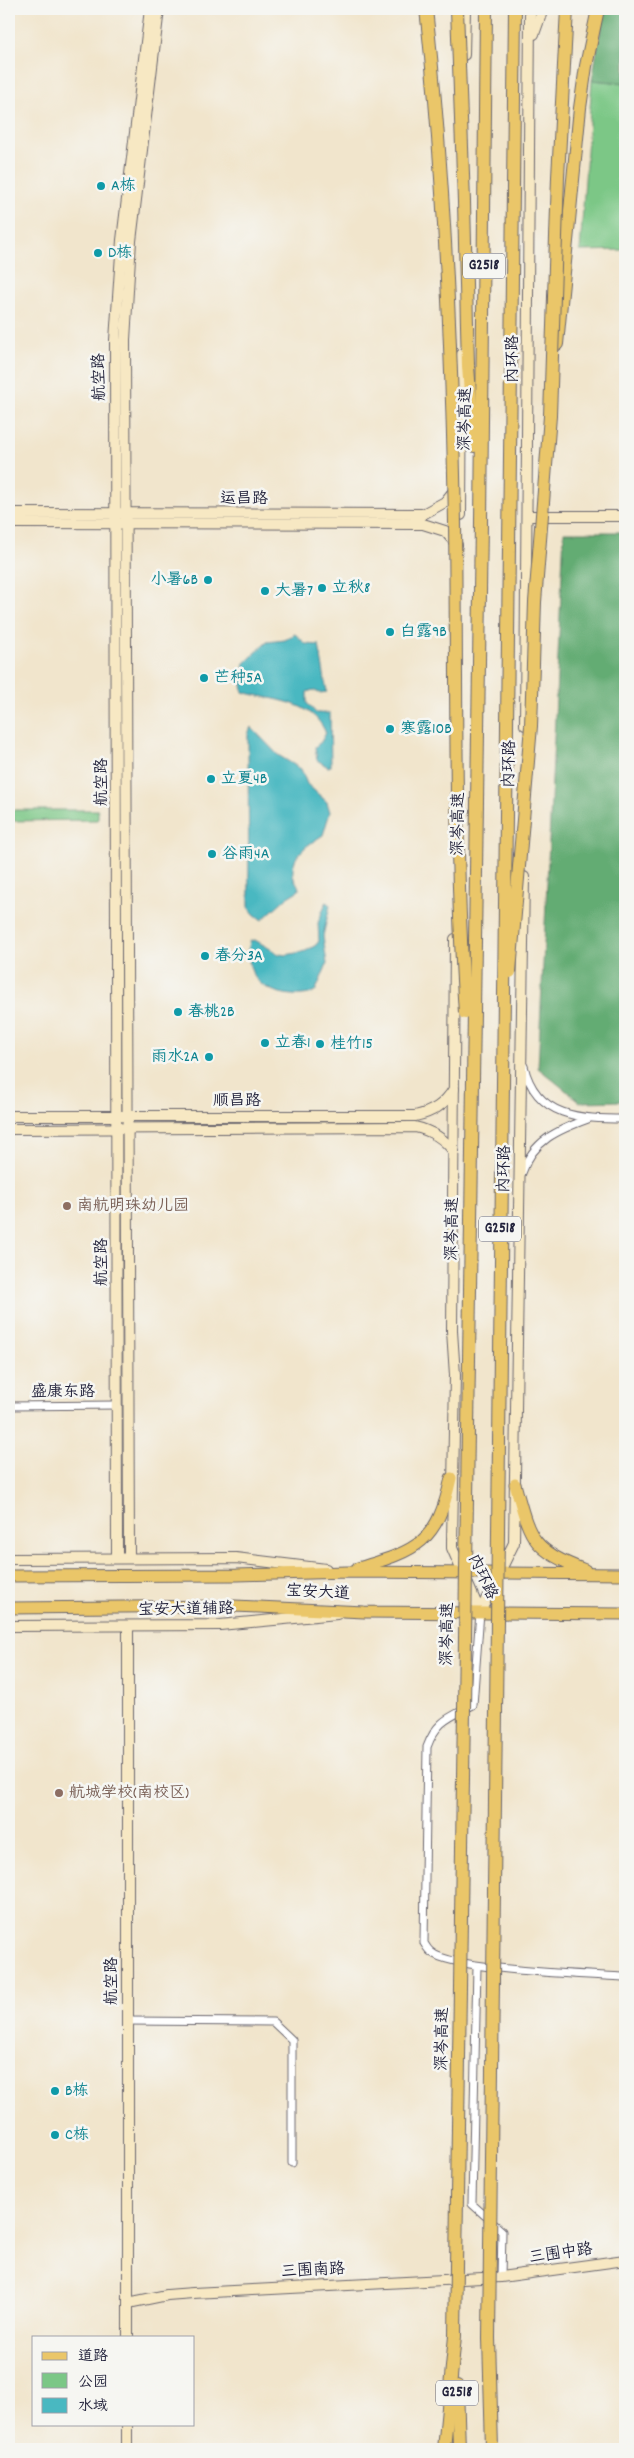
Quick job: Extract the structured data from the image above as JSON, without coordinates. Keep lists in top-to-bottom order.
{
  "streets": {
    "highway": ["G2518", "深岑高速"],
    "main road": ["宝安大道"],
    "street": [
      "内环路",
      "航空路",
      "运昌路",
      "顺昌路",
      "盛康东路",
      "宝安大道辅路",
      "三围中路",
      "三围南路"
    ]
  },
  "crossings": [
    ["内环路", "运昌路"],
    ["内环路", "顺昌路"],
    ["内环路", "宝安大道"],
    ["航空路", "运昌路"],
    ["航空路", "顺昌路"],
    ["航空路", "盛康东路"],
    ["航空路", "宝安大道辅路"],
    ["航空路", "三围南路"],
    ["宝安大道", "宝安大道辅路"],
    ["三围中路", "三围南路"]
  ],
  "places": [
    "A栋",
    "D栋",
    "小暑6B",
    "立秋8",
    "大暑7",
    "白露9B",
    "芒种5A",
    "寒露10B",
    "立夏4B",
    "谷雨4A",
    "春分3A",
    "春桃2B",
    "立春1",
    "桂竹15",
    "雨水2A",
    "南航明珠幼儿园",
    "航城学校(南校区)",
    "B栋",
    "C栋"
  ],
  "legend": ["道路", "公园", "水域"]
}
